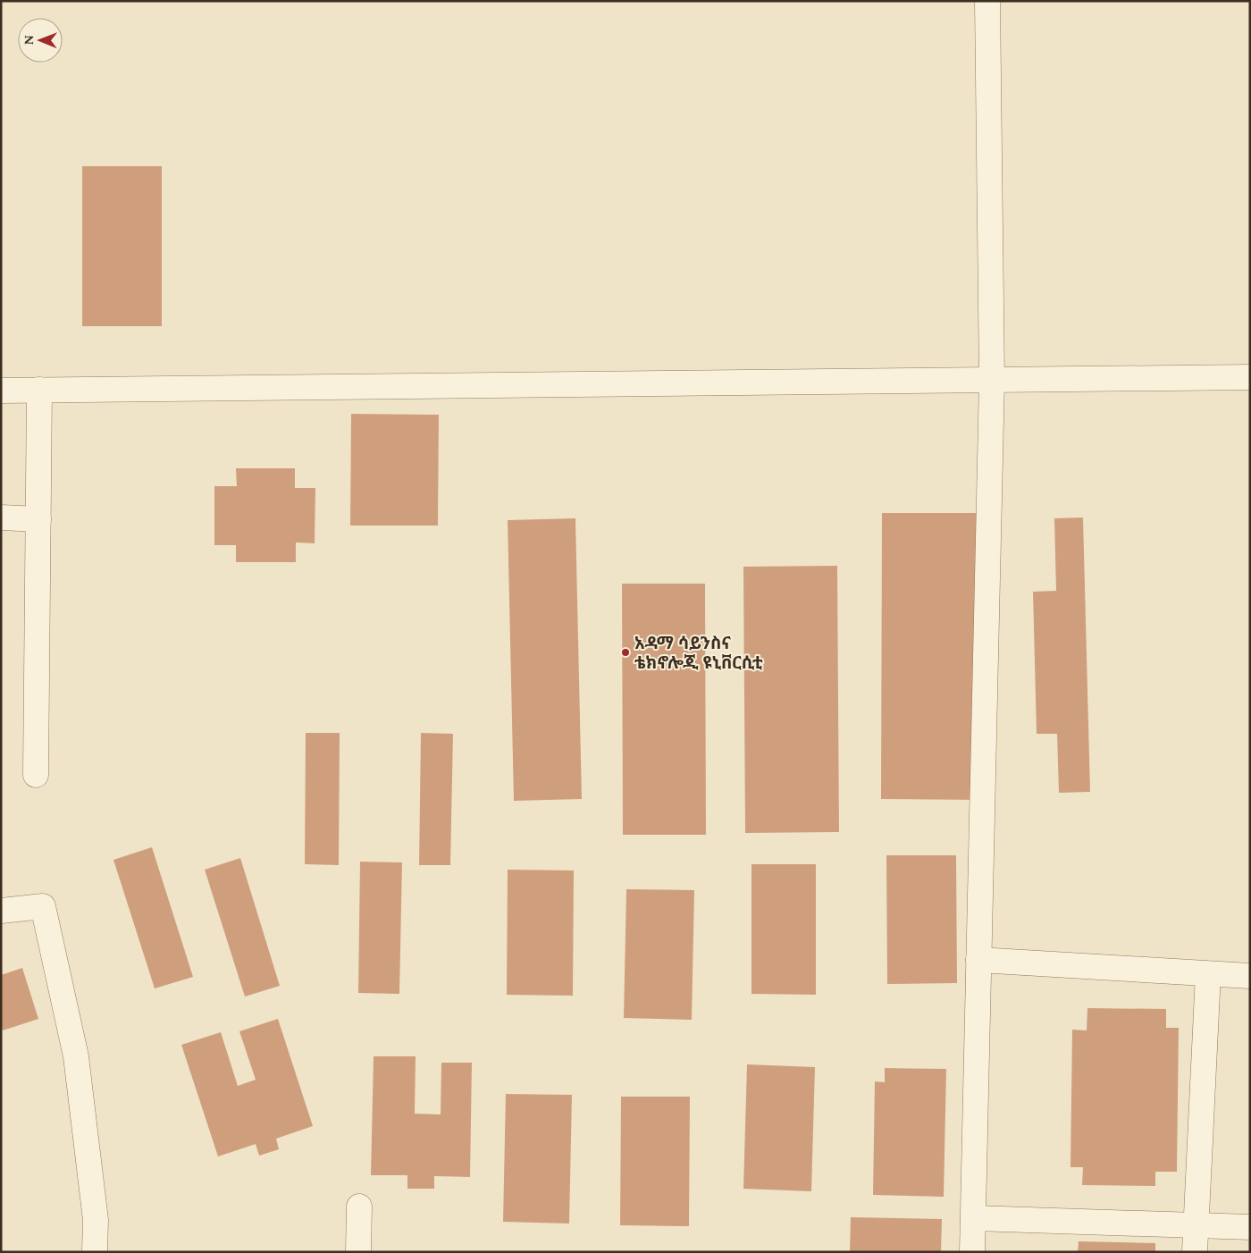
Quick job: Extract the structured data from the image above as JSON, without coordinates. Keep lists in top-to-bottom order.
{
  "places": ["አዳማ ሳይንስና ቴክኖሎጂ ዩኒቨርሲቲ"],
  "north": "left"
}
